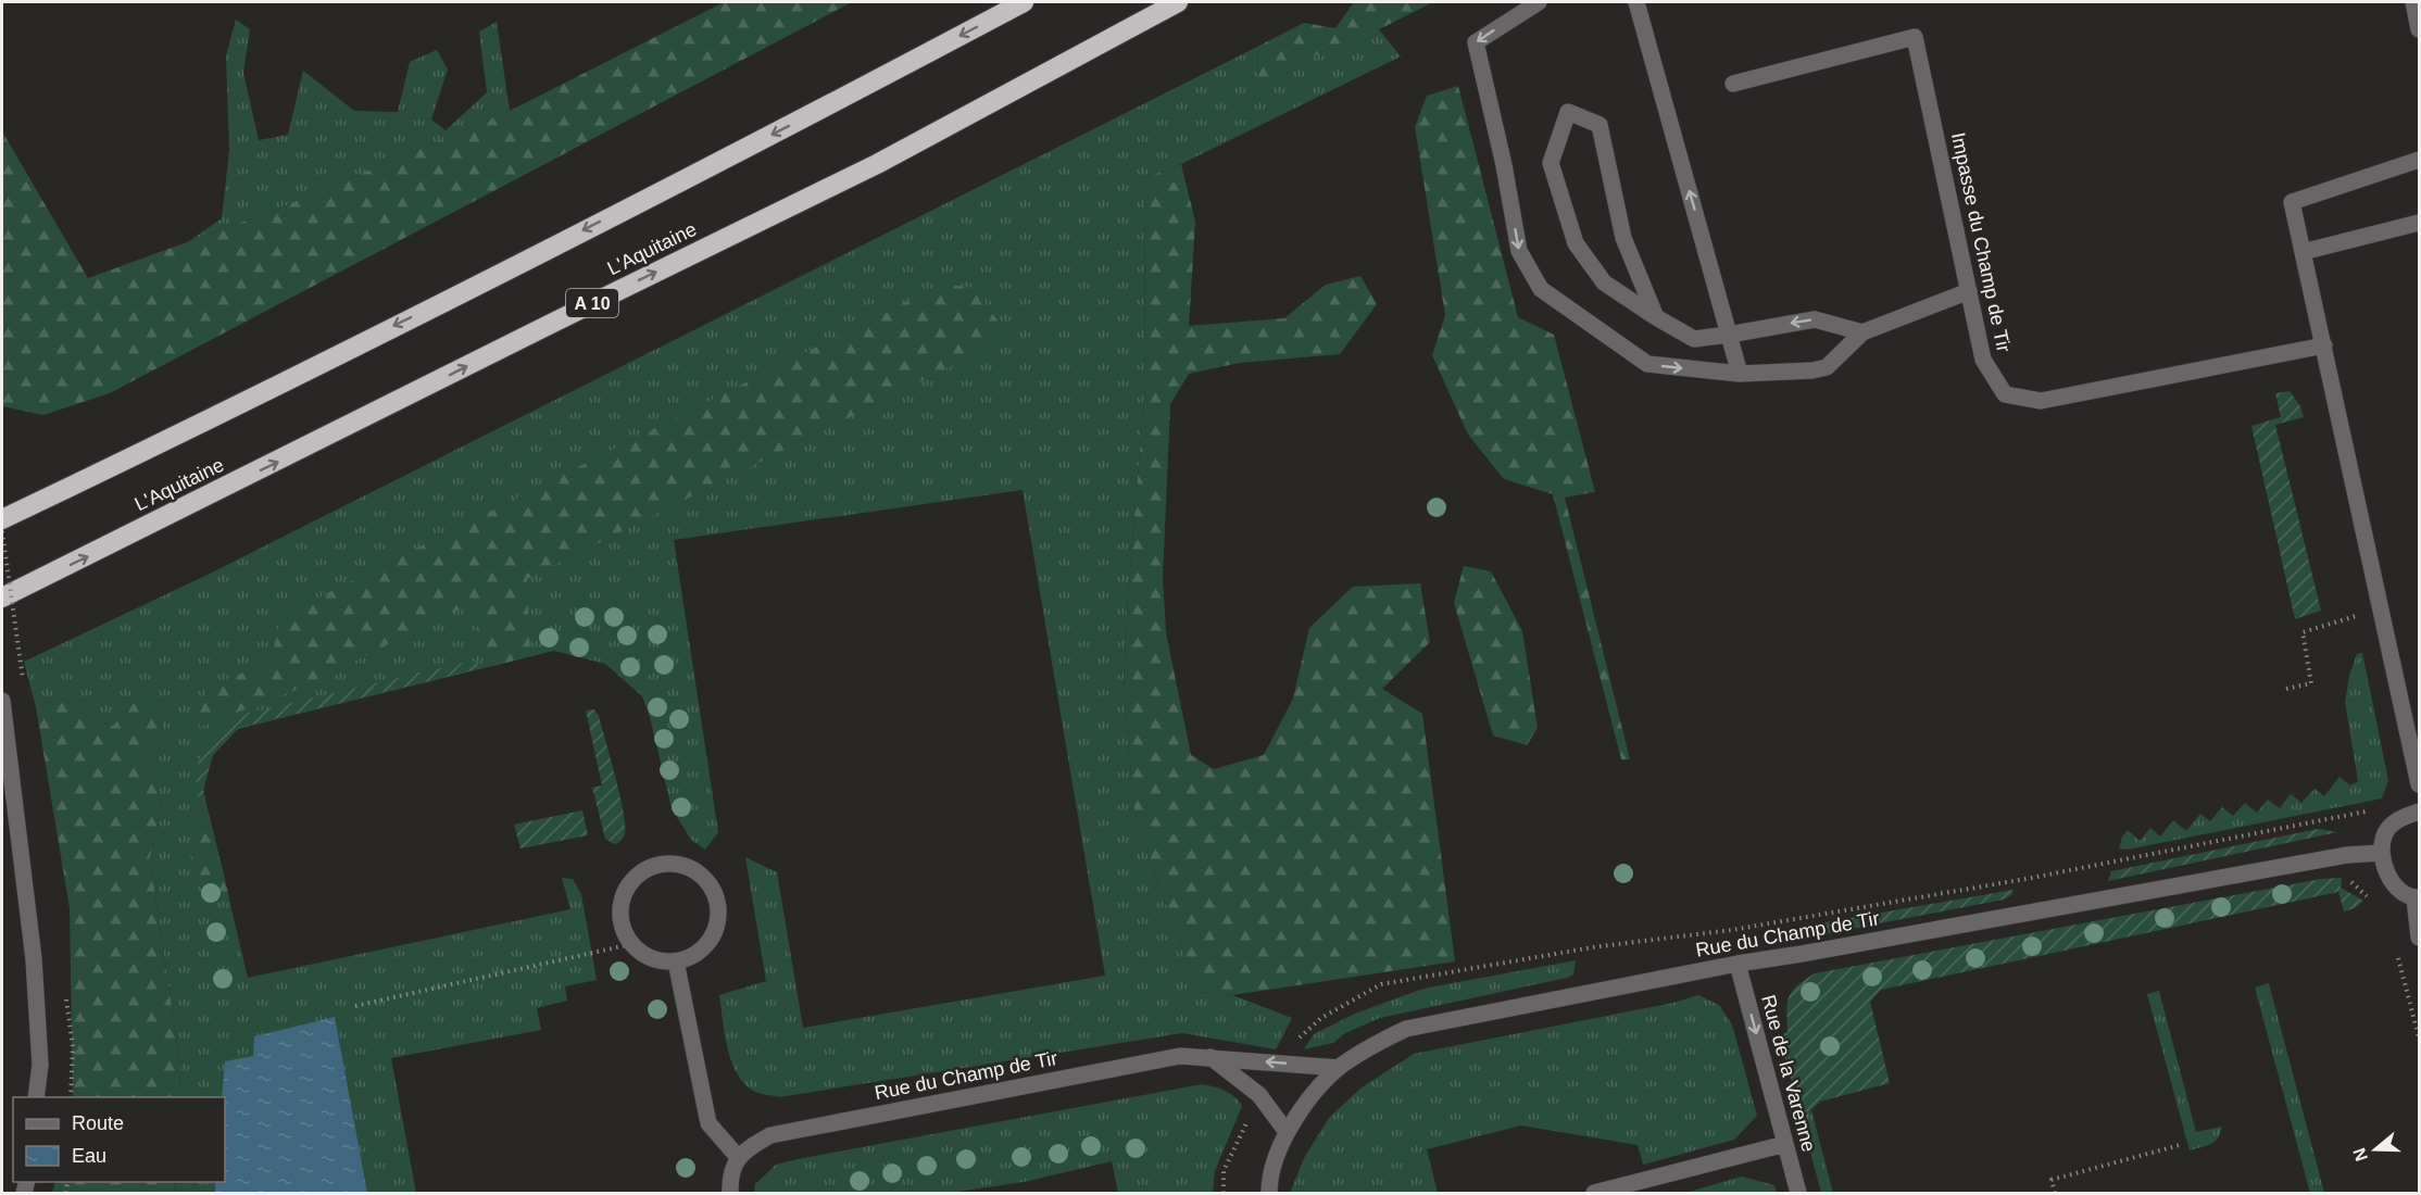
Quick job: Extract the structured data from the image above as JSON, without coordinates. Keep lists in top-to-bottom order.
{
  "streets": {
    "highway": ["L'Aquitaine", "A 10"],
    "street": ["Impasse du Champ de Tir", "Rue du Champ de Tir", "Rue de la Varenne"]
  },
  "crossings": [
    ["Rue du Champ de Tir", "Rue de la Varenne"]
  ],
  "one_way": ["Rue de la Varenne"],
  "legend": ["Route", "Eau"],
  "north": "left"
}
